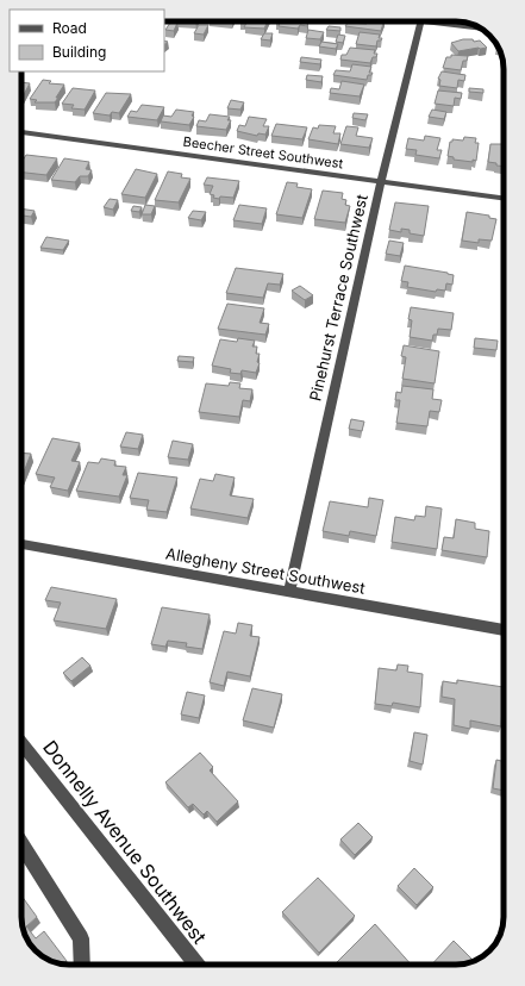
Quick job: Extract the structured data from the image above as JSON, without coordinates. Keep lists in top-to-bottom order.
{
  "streets": {
    "street": [
      "Beecher Street Southwest",
      "Pinehurst Terrace Southwest",
      "Allegheny Street Southwest",
      "Donnelly Avenue Southwest"
    ]
  },
  "crossings": [
    ["Beecher Street Southwest", "Pinehurst Terrace Southwest"],
    ["Pinehurst Terrace Southwest", "Allegheny Street Southwest"]
  ],
  "legend": ["Road", "Building"]
}
